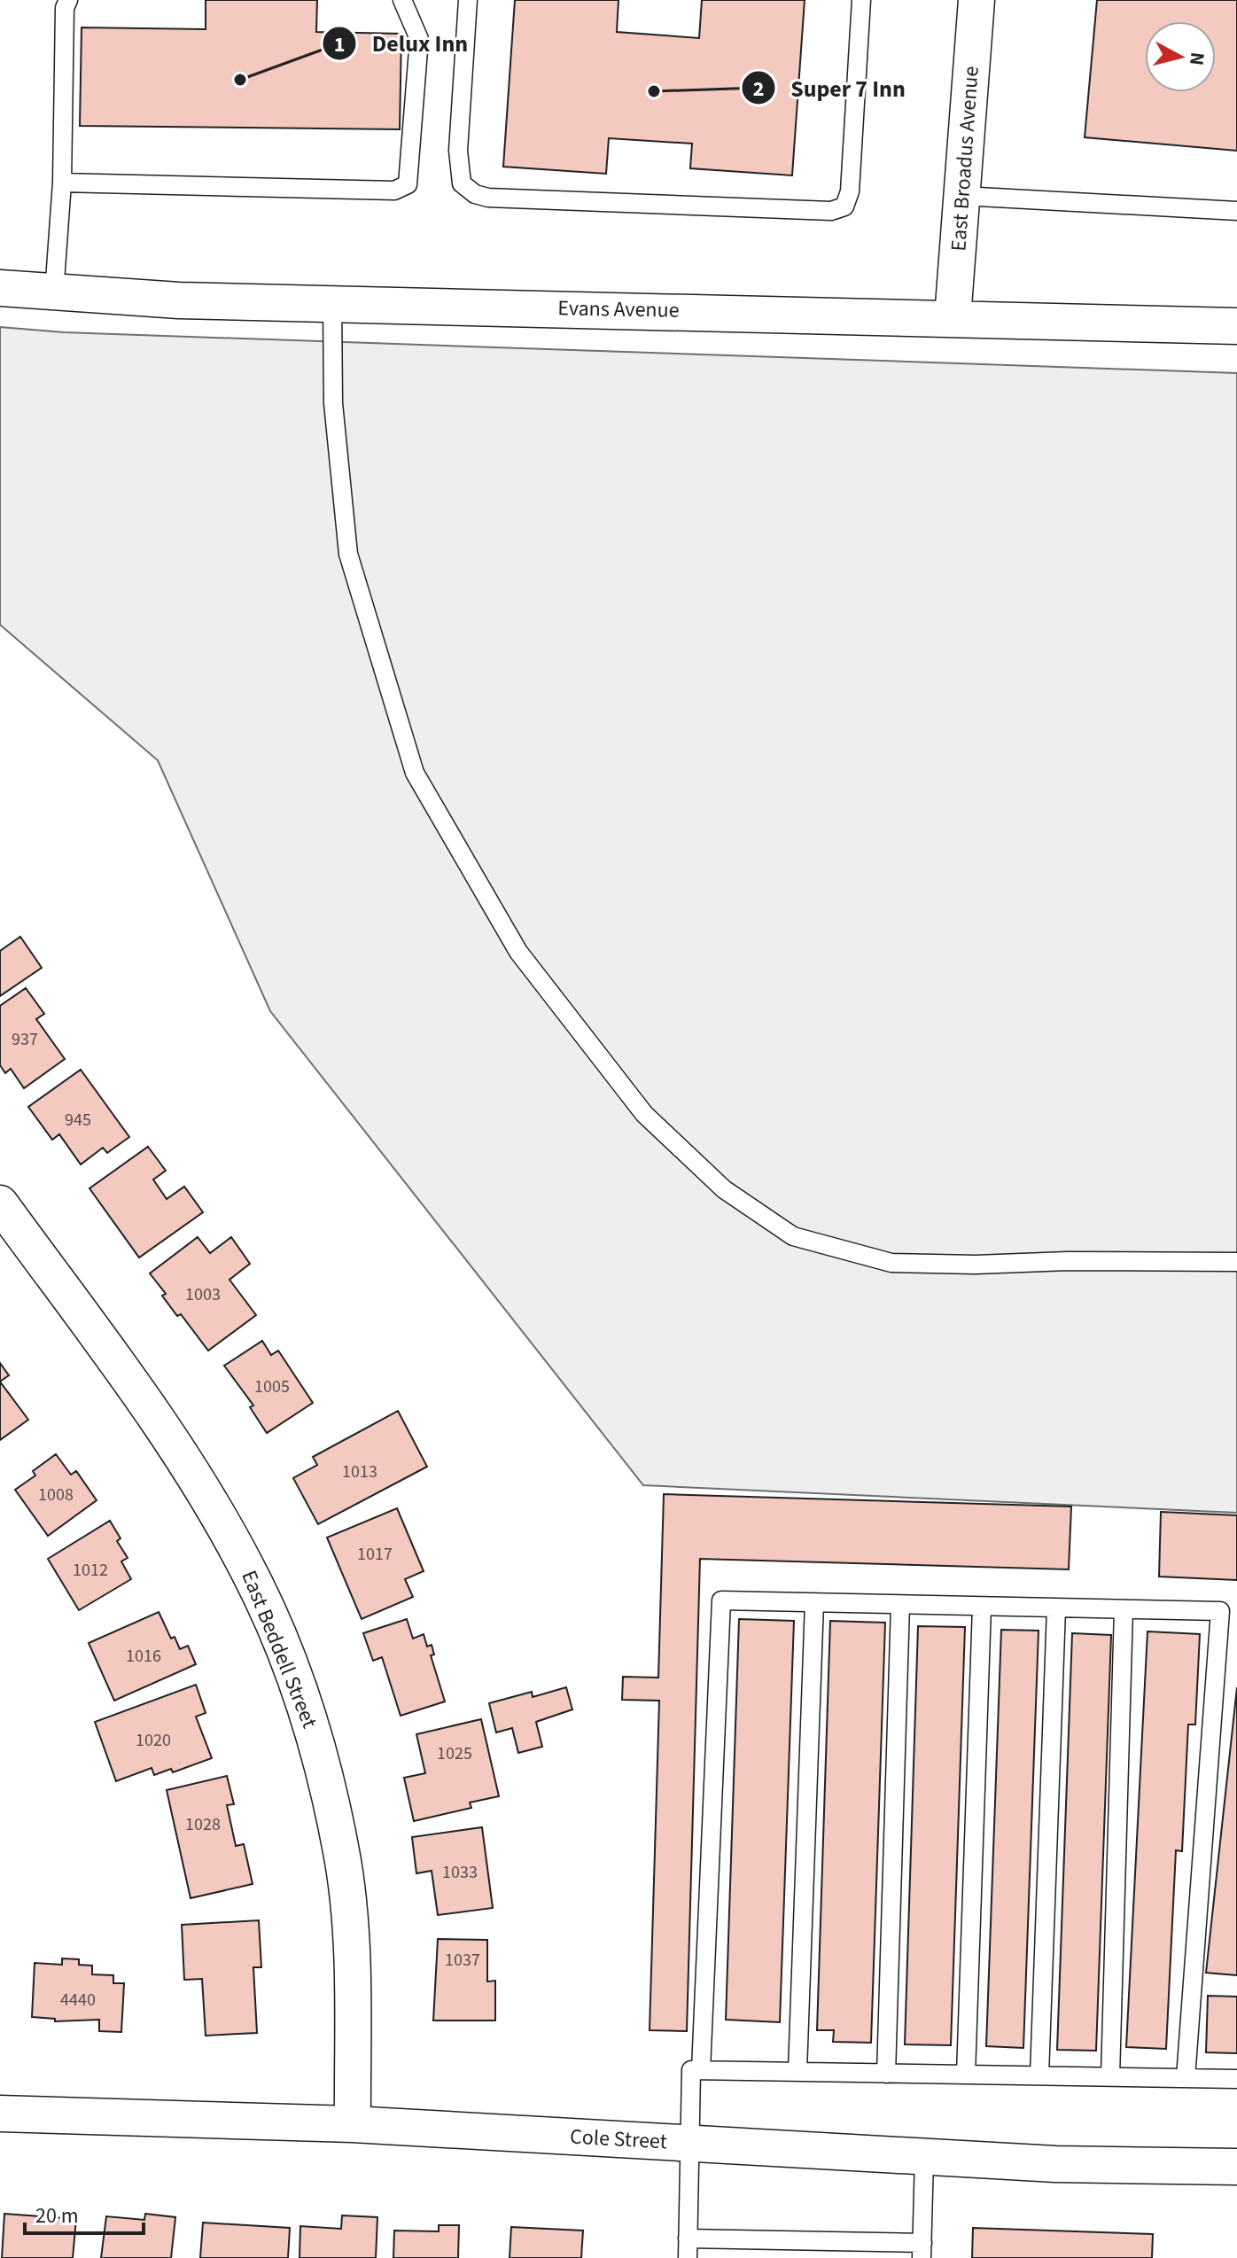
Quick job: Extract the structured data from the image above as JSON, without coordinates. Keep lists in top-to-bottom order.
{
  "streets": {
    "street": [
      "East Broadus Avenue",
      "Evans Avenue",
      "East Beddell Street",
      "Cole Street"
    ]
  },
  "crossings": [
    ["East Broadus Avenue", "Evans Avenue"],
    ["East Beddell Street", "Cole Street"]
  ],
  "places": ["Delux Inn", "Super 7 Inn"],
  "house_numbers": [
    "937",
    "945",
    "1003",
    "1005",
    "1013",
    "1008",
    "1017",
    "1012",
    "1016",
    "1020",
    "1025",
    "1028",
    "1033",
    "1037",
    "4440"
  ],
  "scale_bar": "20 m",
  "north": "right"
}
